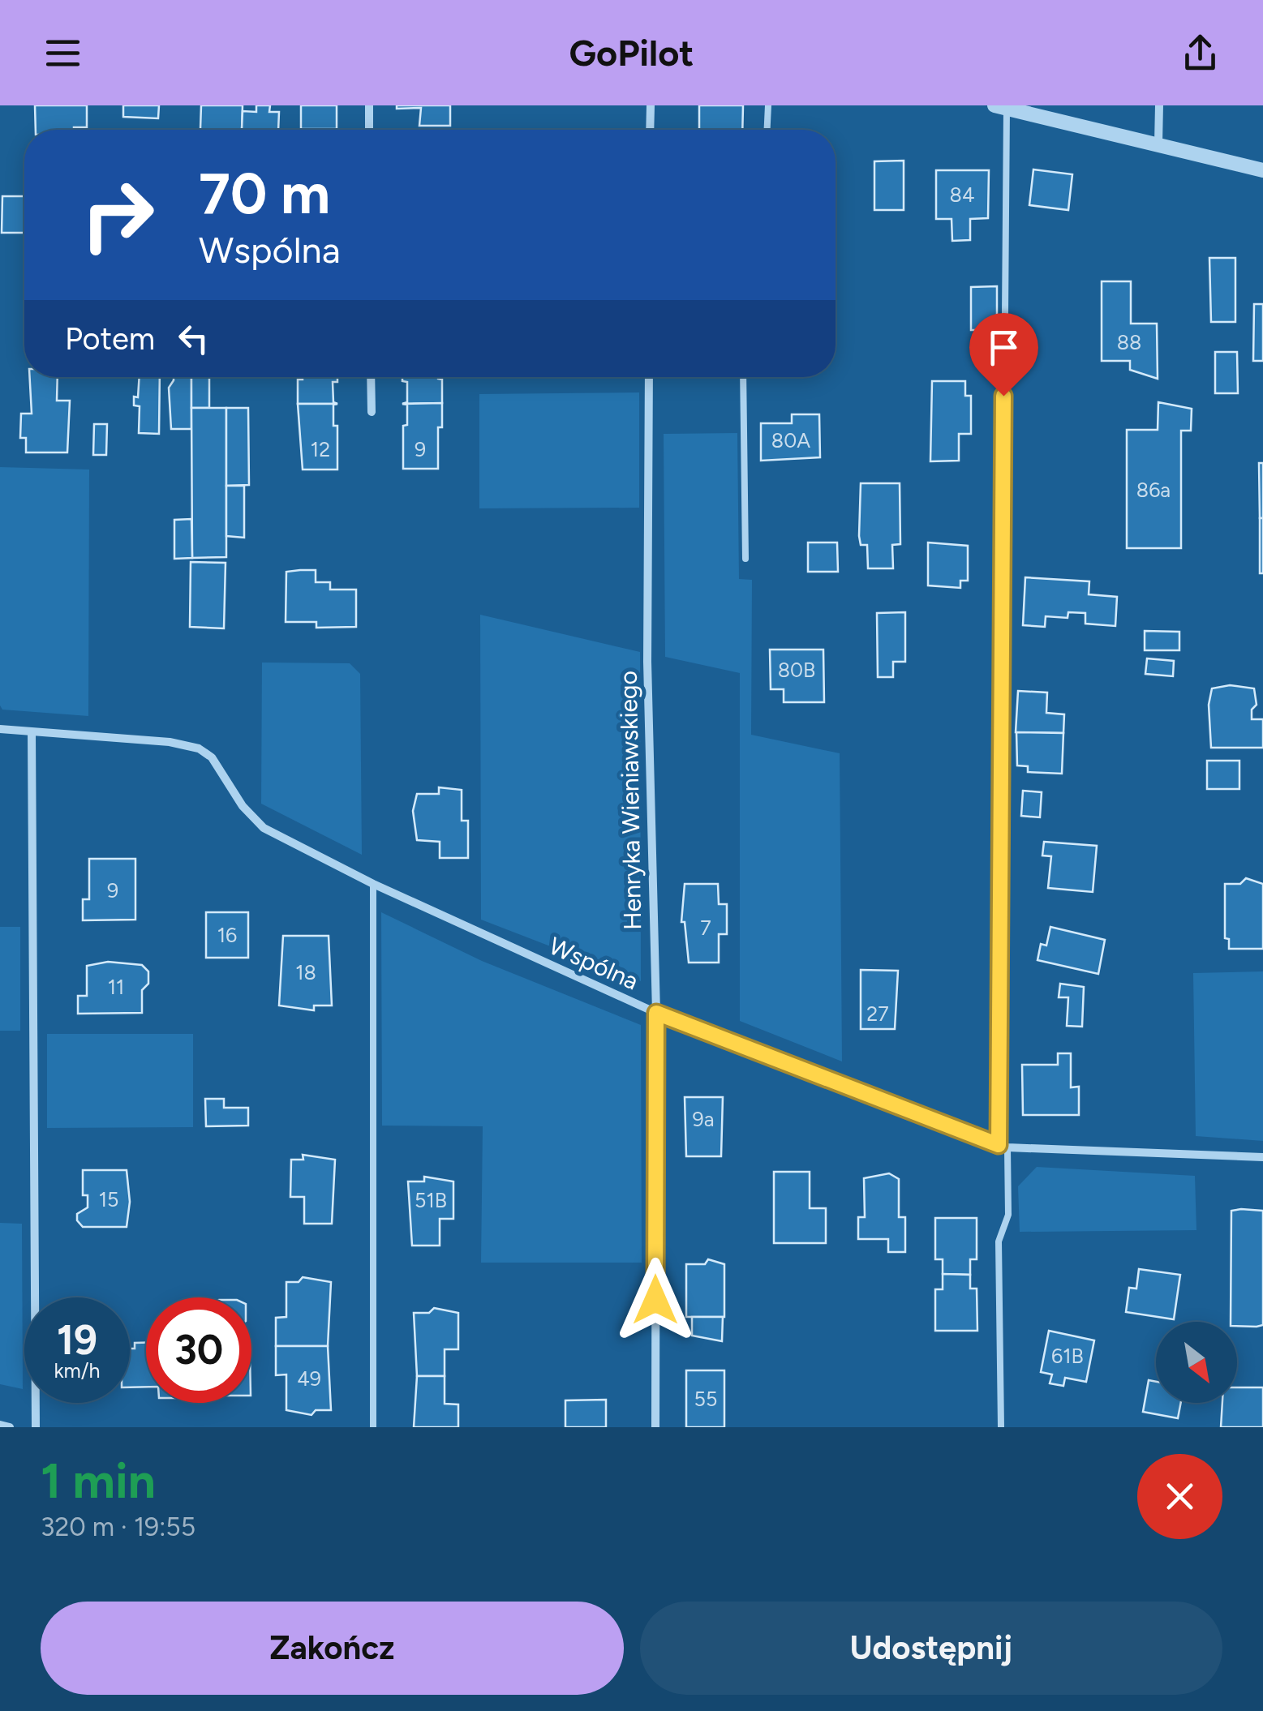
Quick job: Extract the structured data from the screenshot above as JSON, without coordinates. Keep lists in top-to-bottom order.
{
  "streets": {
    "street": ["Henryka Wieniawskiego", "Wspólna"]
  },
  "crossings": [
    ["Henryka Wieniawskiego", "Wspólna"]
  ],
  "house_numbers": [
    "84",
    "88",
    "80A",
    "12",
    "9",
    "86a",
    "80B",
    "9",
    "7",
    "16",
    "18",
    "11",
    "27",
    "9a",
    "15",
    "51B",
    "61B",
    "49",
    "55"
  ],
  "north": "bottom right",
  "page": {
    "header": "GoPilot",
    "turn": ["70 m", "Wspólna"],
    "then": "Potem",
    "speed": "19 km/h",
    "limit": "30",
    "heading": ["1 min", "320 m · 19:55"],
    "buttons": ["Zakończ", "Udostępnij"]
  }
}
